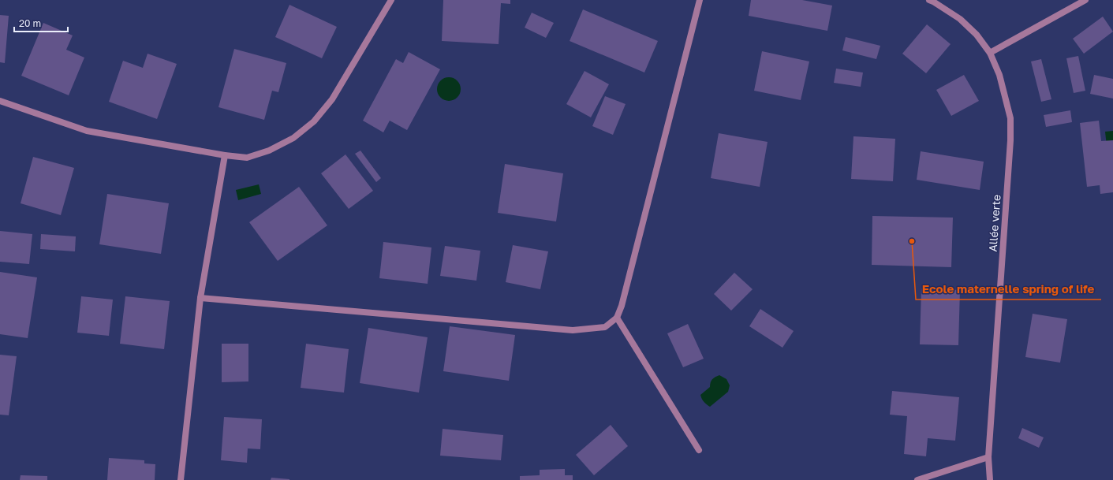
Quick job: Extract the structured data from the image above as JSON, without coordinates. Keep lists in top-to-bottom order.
{
  "streets": {
    "street": ["Allée verte"]
  },
  "places": ["Ecole maternelle spring of life"],
  "scale_bar": "20 m"
}
